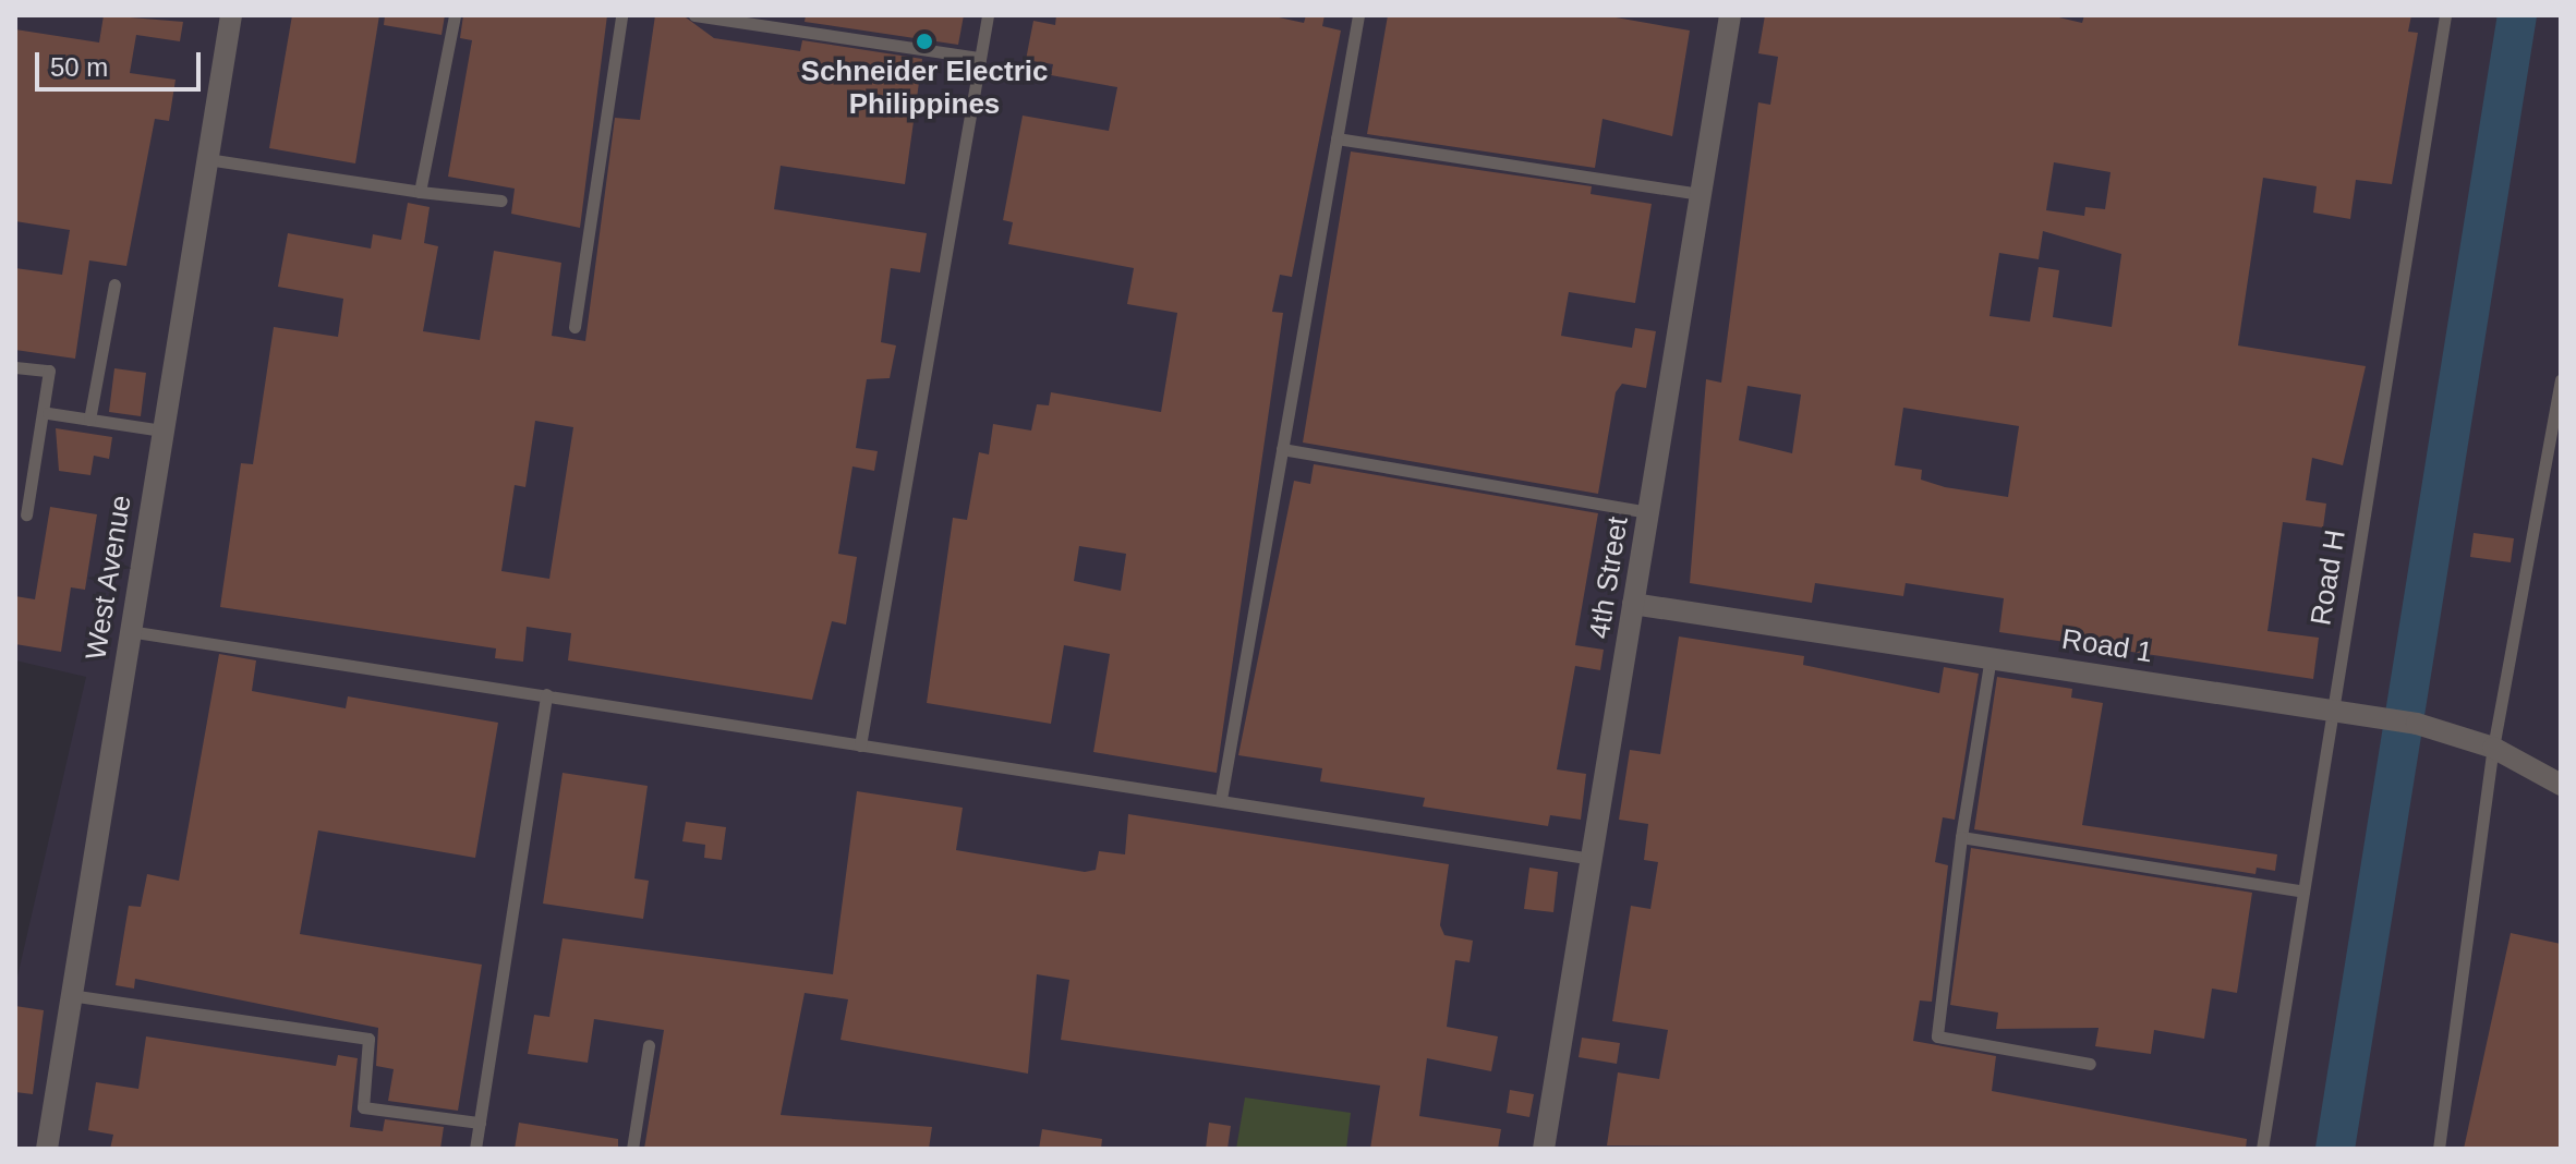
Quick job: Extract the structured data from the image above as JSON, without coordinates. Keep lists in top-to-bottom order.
{
  "streets": {
    "street": ["West Avenue", "4th Street", "Road 1"],
    "lane": ["Road H"]
  },
  "crossings": [
    ["4th Street", "Road 1"],
    ["Road H", "Road 1"]
  ],
  "places": ["Schneider Electric Philippines"],
  "scale_bar": "50 m"
}
